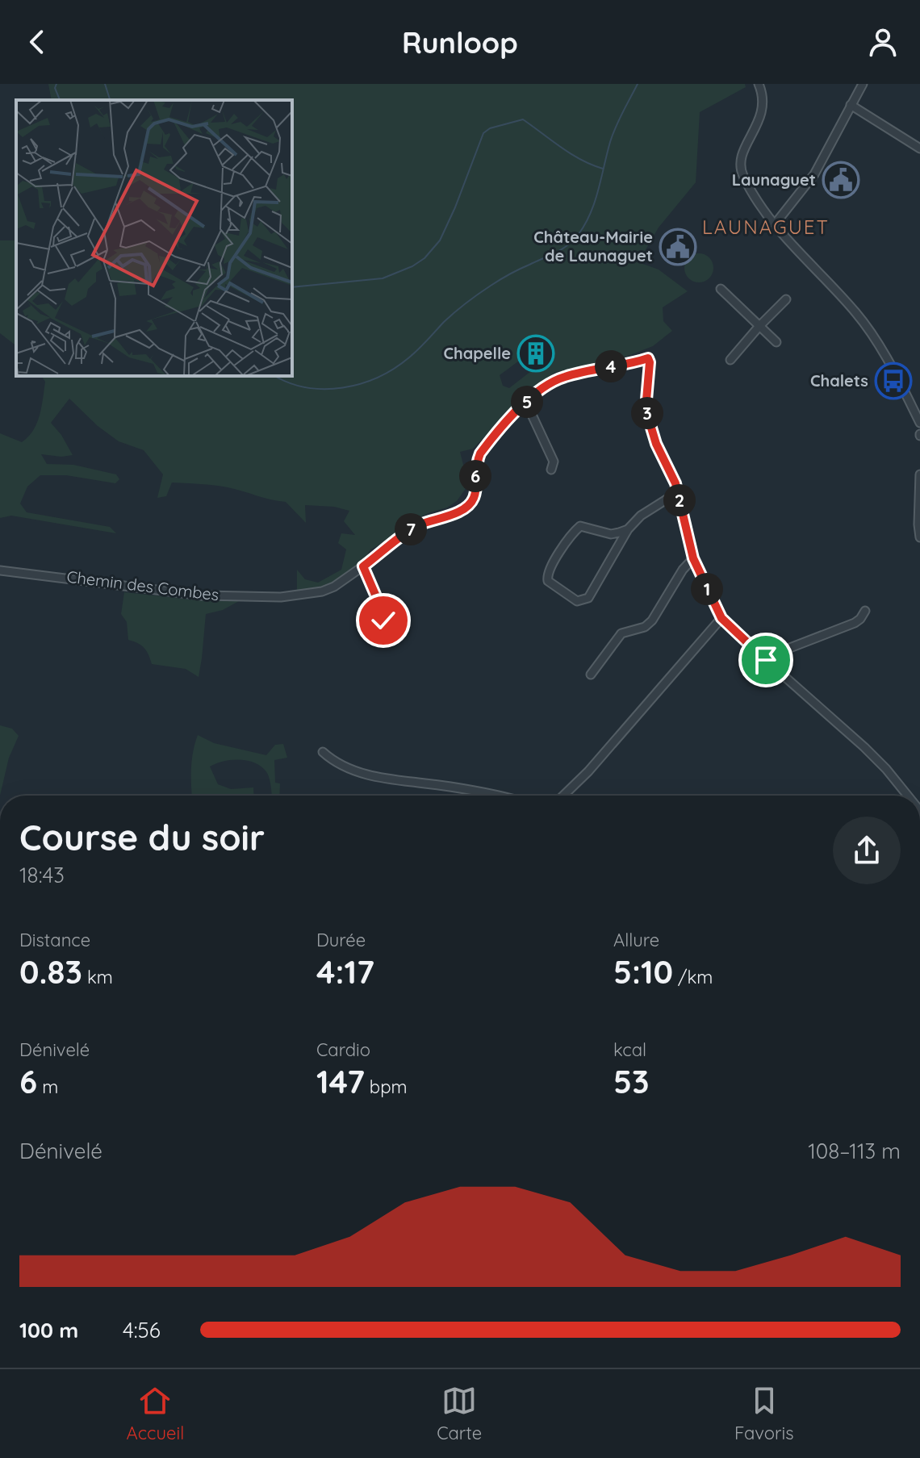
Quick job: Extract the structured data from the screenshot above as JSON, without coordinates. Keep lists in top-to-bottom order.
{
  "streets": {
    "street": ["Chemin des Combes"]
  },
  "districts": ["LAUNAGUET"],
  "places": {
    "public building": ["Launaguet", "Château-Mairie de Launaguet"],
    "building": ["Chapelle"],
    "bus stop": ["Chalets"]
  },
  "page": {
    "header": "Runloop",
    "pins": [
      "4",
      "5",
      "3",
      "6",
      "2",
      "7",
      "1"
    ],
    "heading": ["Course du soir", "18:43"],
    "stats": [
      ["Distance", "0.83 km"],
      ["Durée", "4:17"],
      ["Allure", "5:10 /km"],
      ["Dénivelé", "6 m"],
      ["Cardio", "147 bpm"],
      ["kcal", "53"]
    ],
    "chart": ["Dénivelé", "108–113 m"],
    "list": [
      {
        "name": "100 m",
        "note": "4:56"
      }
    ],
    "tabs": ["Accueil", "Carte", "Favoris"]
  }
}
